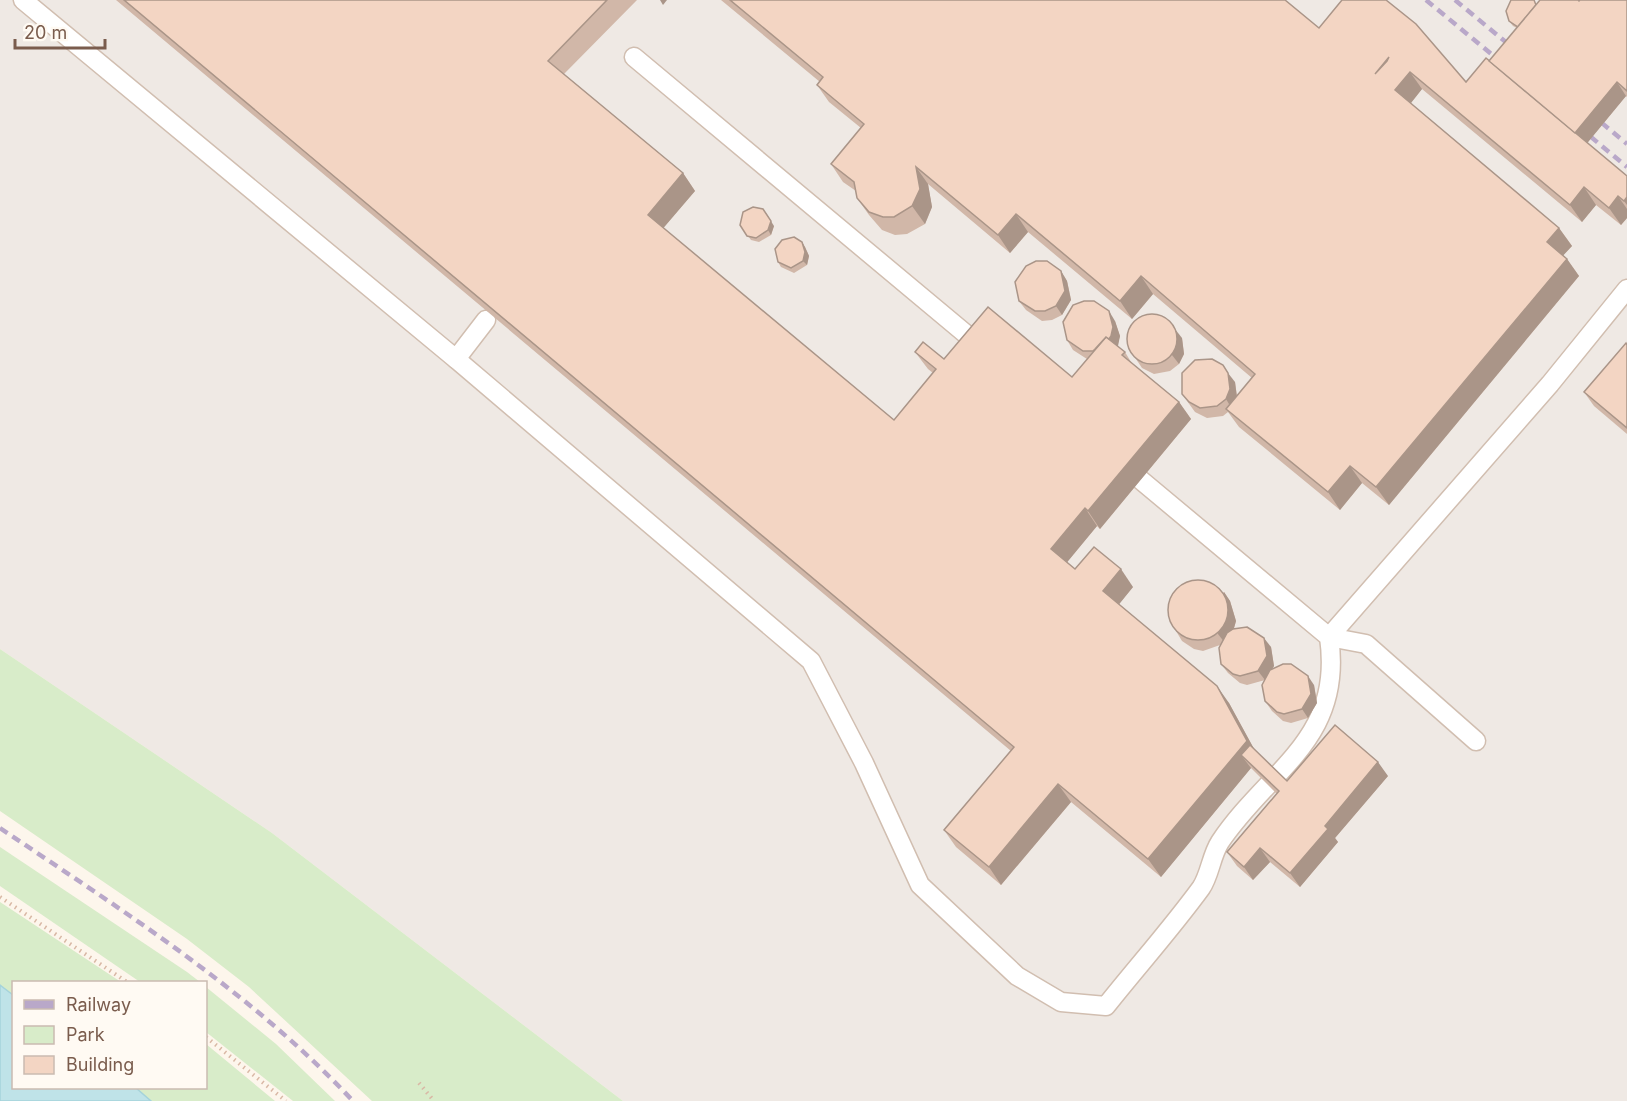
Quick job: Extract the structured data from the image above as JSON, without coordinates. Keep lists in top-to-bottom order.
{
  "legend": ["Railway", "Park", "Building"],
  "scale_bar": "20 m"
}
